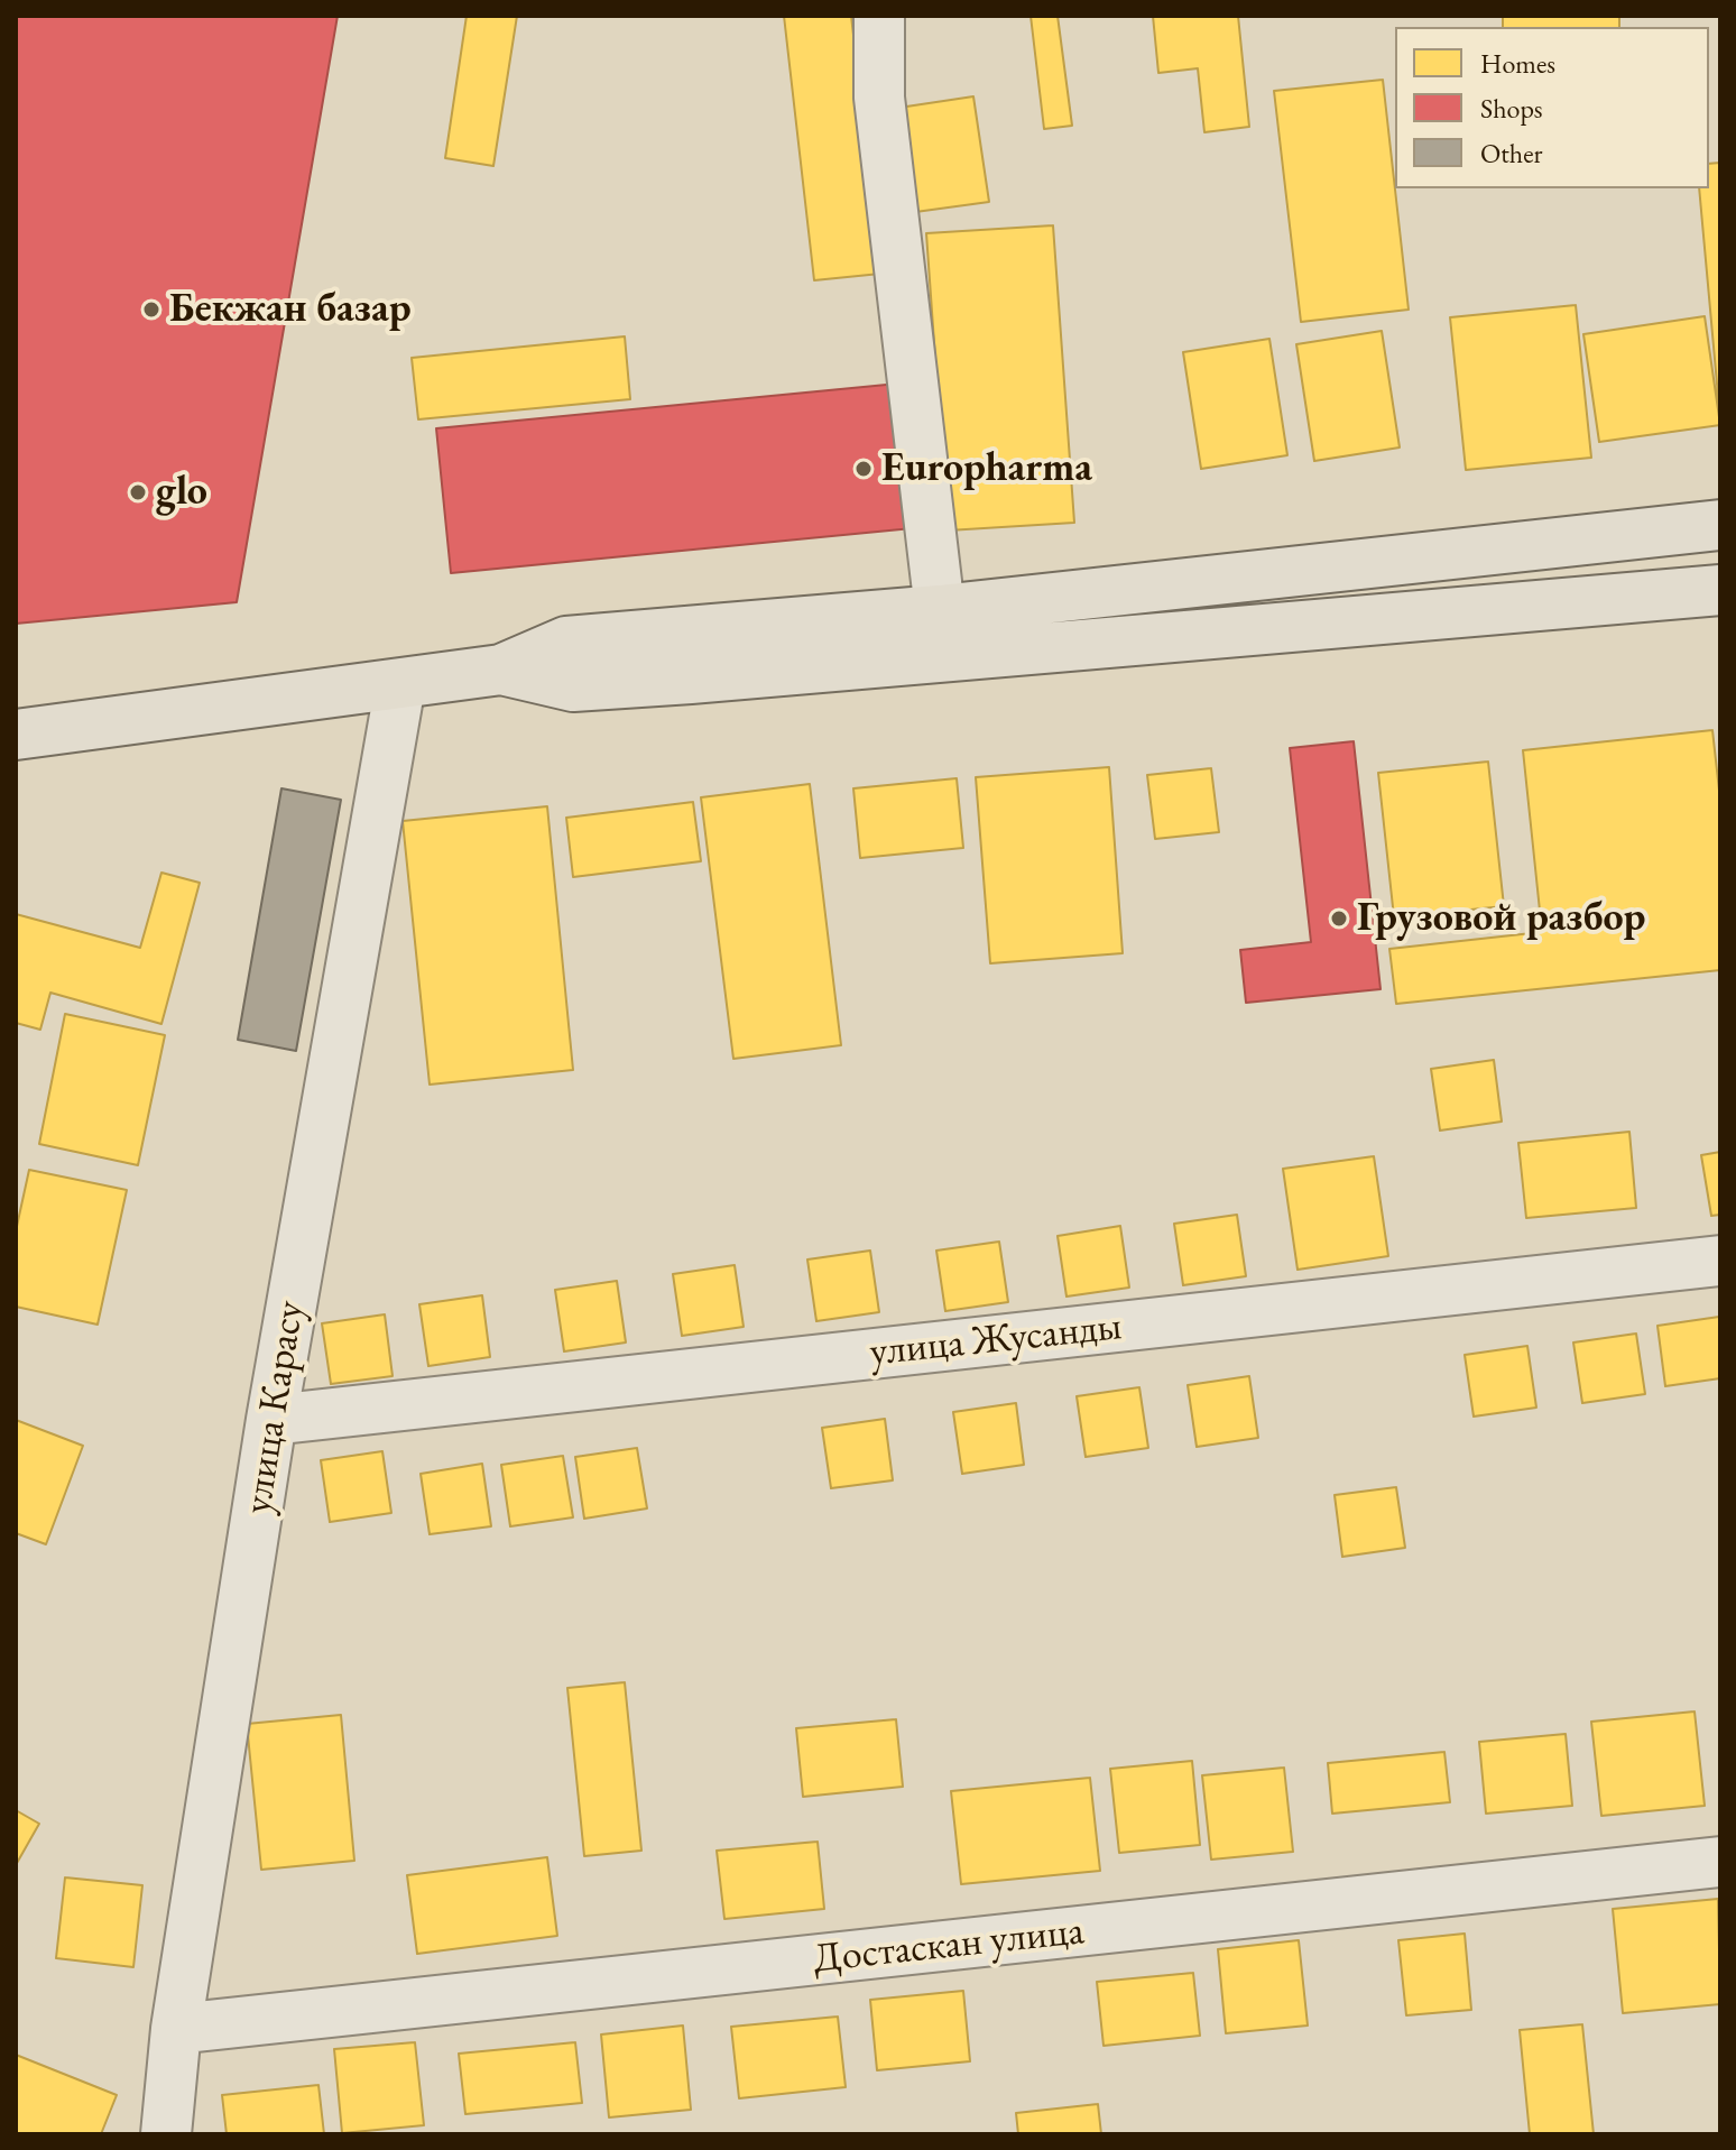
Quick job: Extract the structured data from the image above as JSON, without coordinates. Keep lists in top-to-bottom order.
{
  "streets": {
    "street": ["улица Жусанды", "улица Карасу", "Достаскан улица"]
  },
  "crossings": [
    ["улица Жусанды", "улица Карасу"],
    ["улица Карасу", "Достаскан улица"]
  ],
  "places": [
    "Бекжан базар",
    "Europharma",
    "glo",
    "Грузовой разбор"
  ],
  "legend": ["Homes", "Shops", "Other"]
}
